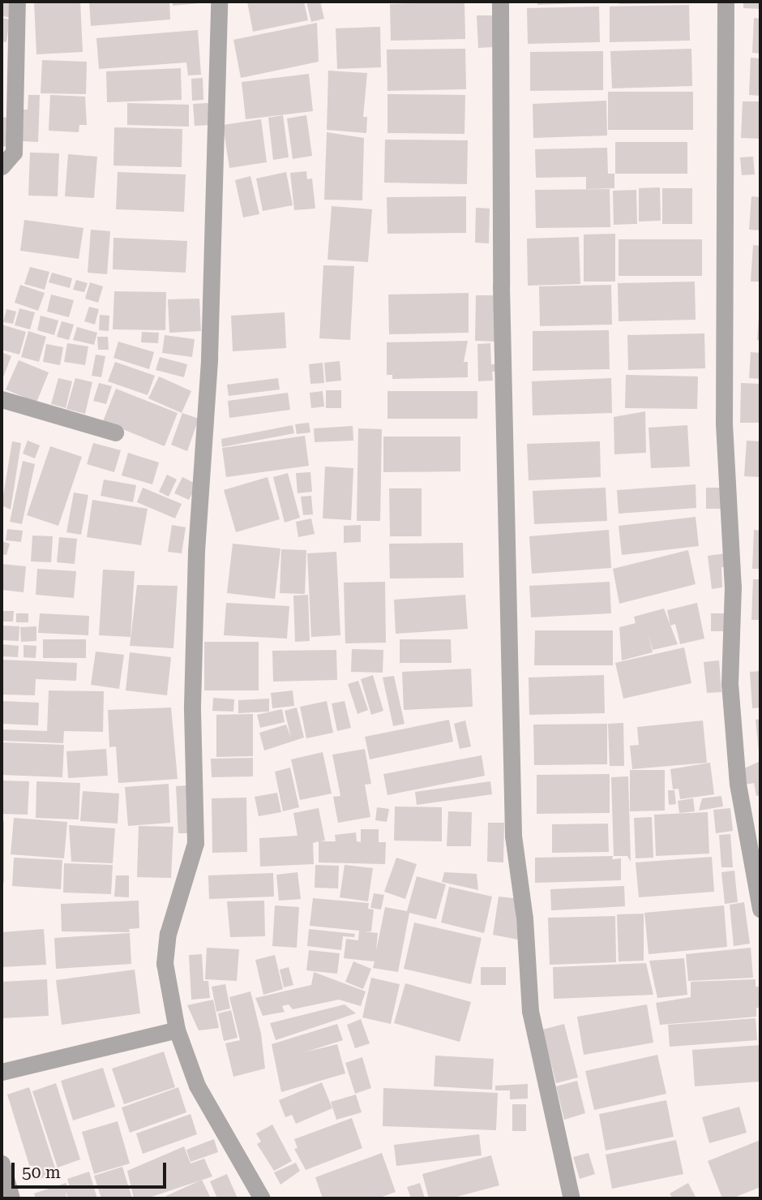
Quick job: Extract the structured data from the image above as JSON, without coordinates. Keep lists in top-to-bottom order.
{
  "scale_bar": "50 m"
}
